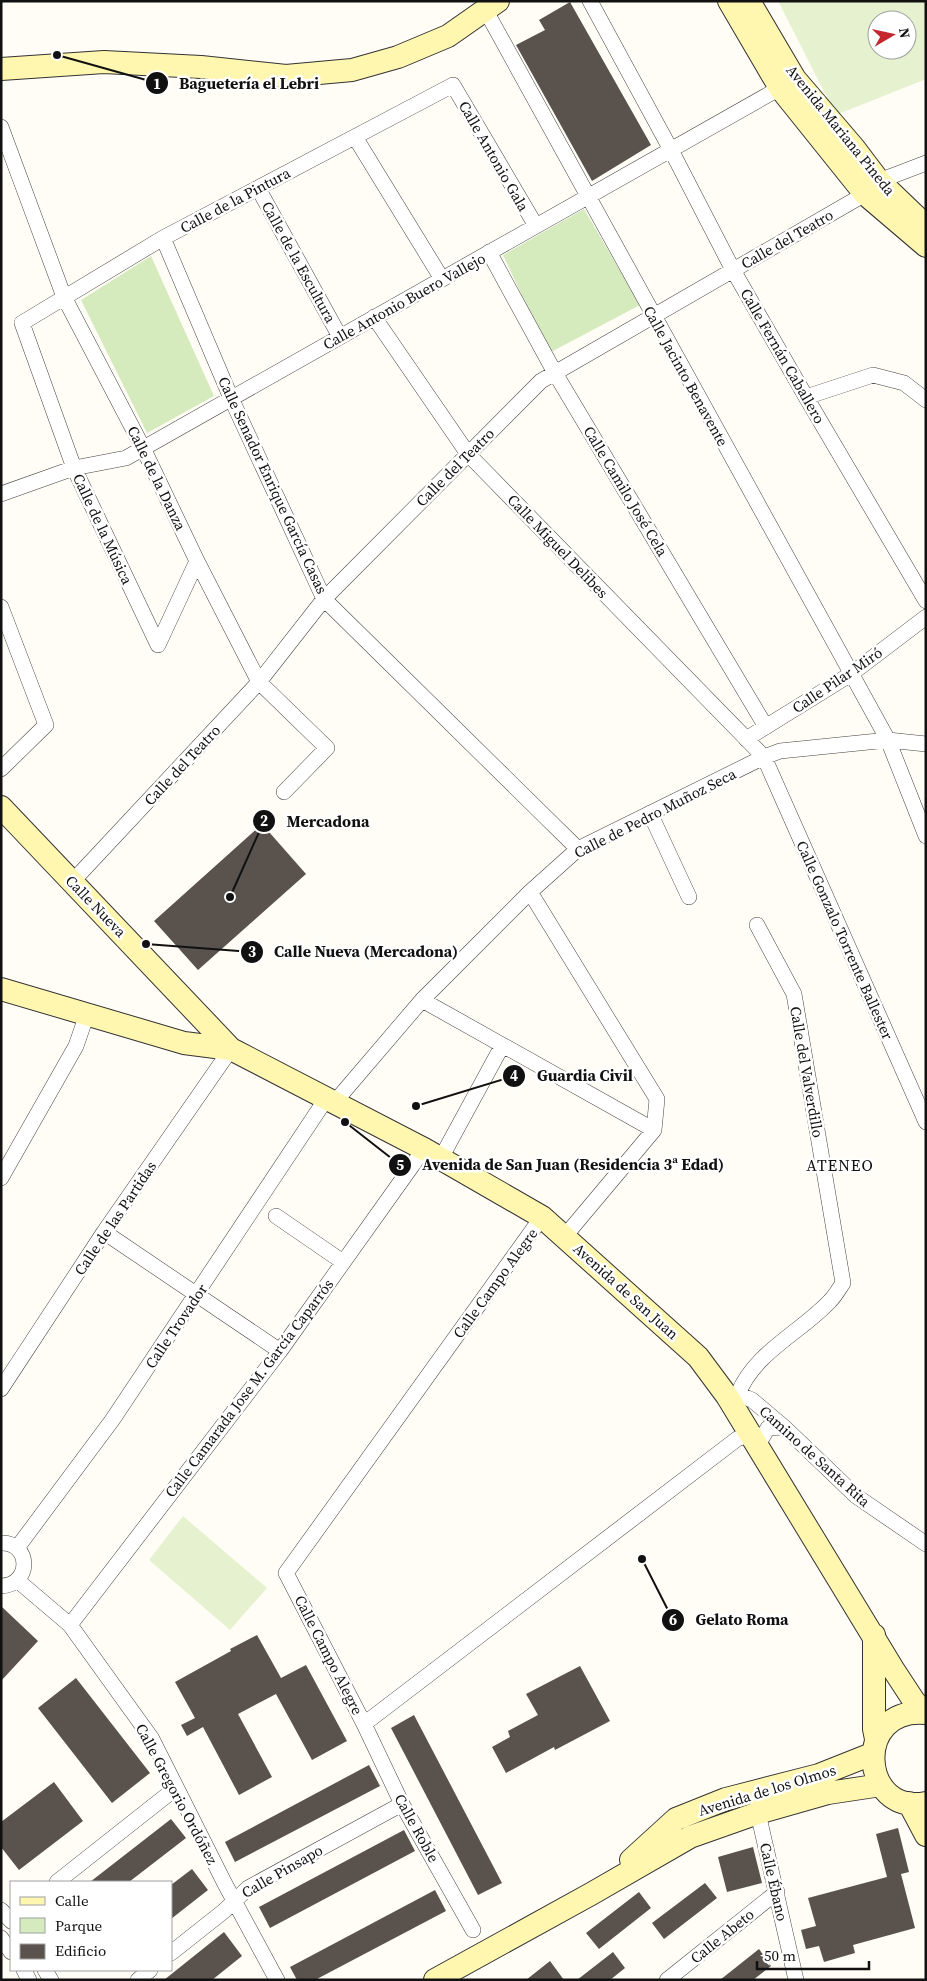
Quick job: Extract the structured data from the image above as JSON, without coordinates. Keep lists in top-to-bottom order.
{
  "streets": {
    "street": [
      "Avenida Mariana Pineda",
      "Calle Antonio Gala",
      "Calle de la Pintura",
      "Calle del Teatro",
      "Calle de la Escultura",
      "Calle Antonio Buero Vallejo",
      "Calle Fernán Caballero",
      "Calle Jacinto Benavente",
      "Calle de la Danza",
      "Calle Senador Enrique García Casas",
      "Calle Camilo José Cela",
      "Calle de la Música",
      "Calle Miguel Delibes",
      "Calle Pilar Miró",
      "Calle de Pedro Muñoz Seca",
      "Calle Nueva",
      "Calle Gonzalo Torrente Ballester",
      "Calle del Valverdillo",
      "Calle de las Partidas",
      "Calle Campo Alegre",
      "Avenida de San Juan",
      "Calle Trovador",
      "Calle Camarada Jose M. García Caparrós",
      "Camino de Santa Rita",
      "Avenida de los Olmos",
      "Calle Gregorio Ordóñez",
      "Calle Roble",
      "Calle Pinsapo",
      "Calle Ébano",
      "Calle Abeto"
    ]
  },
  "crossings": [
    ["Avenida Mariana Pineda", "Calle del Teatro"],
    ["Avenida Mariana Pineda", "Calle Antonio Buero Vallejo"],
    ["Calle Antonio Gala", "Calle de la Pintura"],
    ["Calle Antonio Gala", "Calle Antonio Buero Vallejo"],
    ["Calle de la Pintura", "Calle de la Escultura"],
    ["Calle de la Pintura", "Calle de la Danza"],
    ["Calle de la Pintura", "Calle Senador Enrique García Casas"],
    ["Calle de la Pintura", "Calle de la Música"],
    ["Calle del Teatro", "Calle Fernán Caballero"],
    ["Calle del Teatro", "Calle Jacinto Benavente"],
    ["Calle del Teatro", "Calle de la Danza"],
    ["Calle del Teatro", "Calle Senador Enrique García Casas"],
    ["Calle del Teatro", "Calle Camilo José Cela"],
    ["Calle del Teatro", "Calle Miguel Delibes"],
    ["Calle del Teatro", "Calle Nueva"],
    ["Calle de la Escultura", "Calle Antonio Buero Vallejo"],
    ["Calle Antonio Buero Vallejo", "Calle Fernán Caballero"],
    ["Calle Antonio Buero Vallejo", "Calle Jacinto Benavente"],
    ["Calle Antonio Buero Vallejo", "Calle de la Danza"],
    ["Calle Antonio Buero Vallejo", "Calle Senador Enrique García Casas"],
    ["Calle Antonio Buero Vallejo", "Calle Camilo José Cela"],
    ["Calle Antonio Buero Vallejo", "Calle de la Música"],
    ["Calle Antonio Buero Vallejo", "Calle Miguel Delibes"],
    ["Calle Jacinto Benavente", "Calle Pilar Miró"],
    ["Calle Jacinto Benavente", "Calle de Pedro Muñoz Seca"],
    ["Calle de la Danza", "Calle de la Música"],
    ["Calle Senador Enrique García Casas", "Calle de Pedro Muñoz Seca"],
    ["Calle Camilo José Cela", "Calle Pilar Miró"],
    ["Calle Miguel Delibes", "Calle Pilar Miró"],
    ["Calle Miguel Delibes", "Calle de Pedro Muñoz Seca"],
    ["Calle Miguel Delibes", "Calle Gonzalo Torrente Ballester"],
    ["Calle de Pedro Muñoz Seca", "Calle Gonzalo Torrente Ballester"],
    ["Calle de Pedro Muñoz Seca", "Avenida de San Juan"],
    ["Calle de Pedro Muñoz Seca", "Calle Trovador"],
    ["Calle Nueva", "Calle de las Partidas"],
    ["Calle Nueva", "Avenida de San Juan"],
    ["Calle del Valverdillo", "Avenida de San Juan"],
    ["Calle del Valverdillo", "Camino de Santa Rita"],
    ["Calle de las Partidas", "Avenida de San Juan"],
    ["Calle Campo Alegre", "Avenida de San Juan"],
    ["Calle Campo Alegre", "Calle Roble"],
    ["Avenida de San Juan", "Calle Trovador"],
    ["Avenida de San Juan", "Calle Camarada Jose M. García Caparrós"],
    ["Avenida de San Juan", "Camino de Santa Rita"],
    ["Calle Camarada Jose M. García Caparrós", "Calle Gregorio Ordóñez"],
    ["Avenida de los Olmos", "Calle Ébano"],
    ["Calle Gregorio Ordóñez", "Calle Pinsapo"],
    ["Calle Roble", "Calle Pinsapo"],
    ["Calle Ébano", "Calle Abeto"]
  ],
  "districts": ["ATENEO"],
  "places": [
    "Baguetería el Lebri",
    "Mercadona",
    "Calle Nueva (Mercadona)",
    "Guardia Civil",
    "Avenida de San Juan (Residencia 3ª Edad)",
    "Gelato Roma"
  ],
  "legend": ["Calle", "Parque", "Edificio"],
  "scale_bar": "50 m",
  "north": "right"
}
